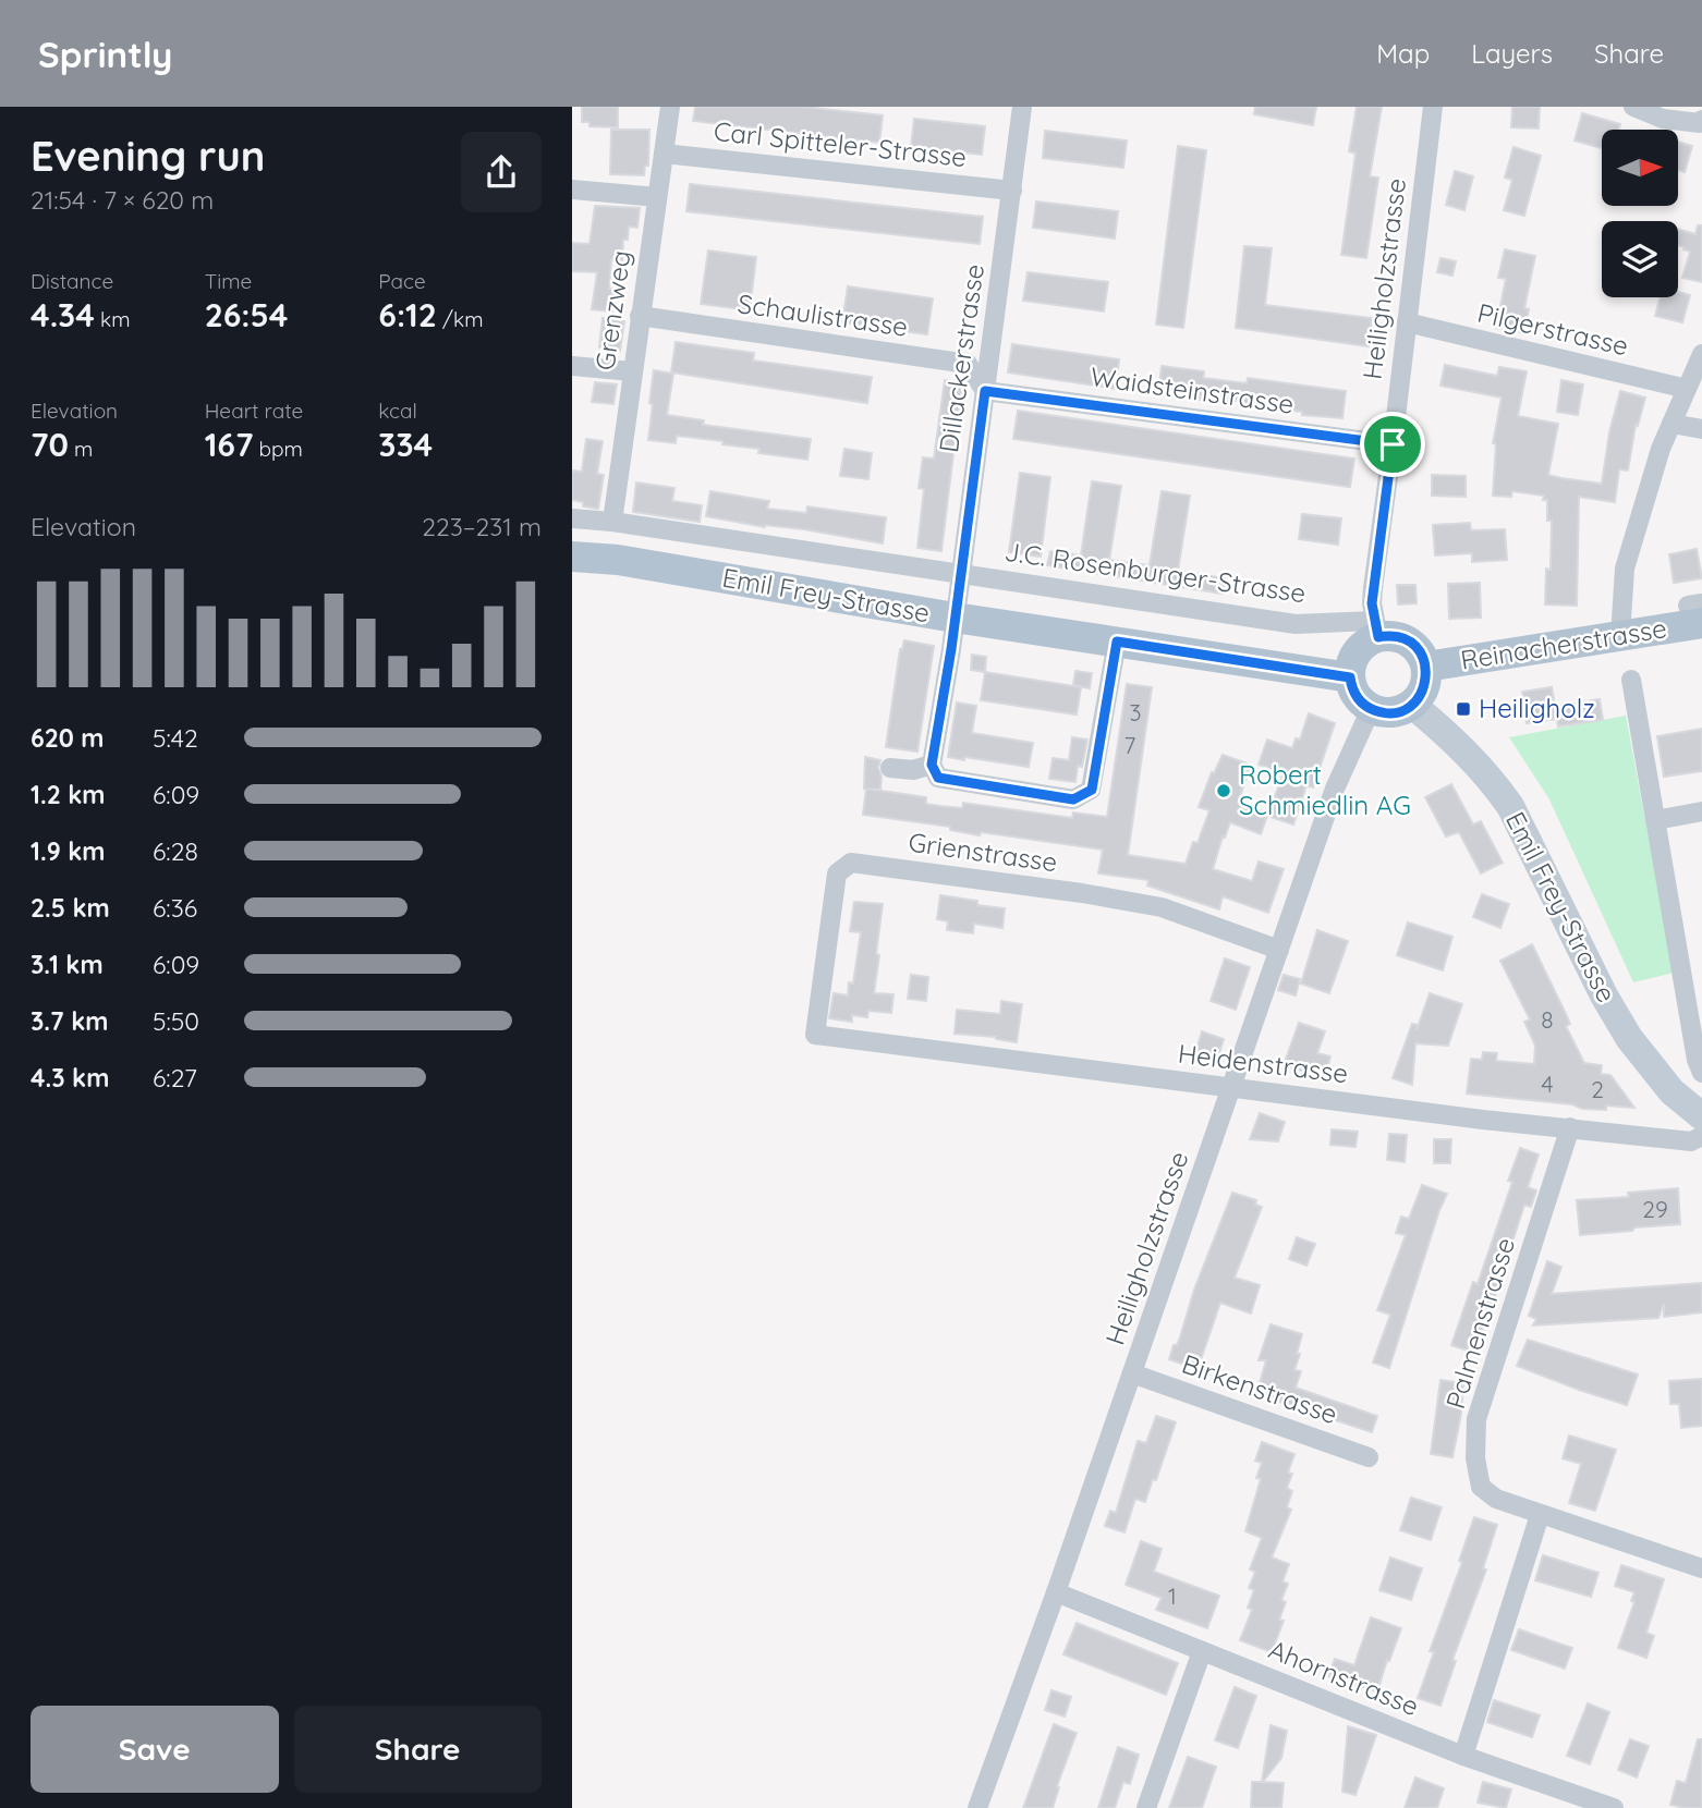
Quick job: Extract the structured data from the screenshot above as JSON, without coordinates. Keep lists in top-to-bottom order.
{
  "streets": {
    "main road": ["Emil Frey-Strasse", "Reinacherstrasse"],
    "street": [
      "Carl Spitteler-Strasse",
      "Heiligholzstrasse",
      "Grenzweg",
      "Schaulistrasse",
      "Pilgerstrasse",
      "Dillackerstrasse",
      "Waidsteinstrasse",
      "J.C. Rosenburger-Strasse",
      "Grienstrasse",
      "Heidenstrasse",
      "Palmenstrasse",
      "Birkenstrasse",
      "Ahornstrasse"
    ]
  },
  "crossings": [
    ["Carl Spitteler-Strasse", "Grenzweg"],
    ["Carl Spitteler-Strasse", "Dillackerstrasse"],
    ["Heiligholzstrasse", "Pilgerstrasse"],
    ["Heiligholzstrasse", "Waidsteinstrasse"],
    ["Heiligholzstrasse", "J.C. Rosenburger-Strasse"],
    ["Heiligholzstrasse", "Emil Frey-Strasse"],
    ["Heiligholzstrasse", "Reinacherstrasse"],
    ["Heiligholzstrasse", "Grienstrasse"],
    ["Heiligholzstrasse", "Heidenstrasse"],
    ["Heiligholzstrasse", "Birkenstrasse"],
    ["Heiligholzstrasse", "Ahornstrasse"],
    ["Grenzweg", "Schaulistrasse"],
    ["Grenzweg", "J.C. Rosenburger-Strasse"],
    ["Schaulistrasse", "Dillackerstrasse"],
    ["Schaulistrasse", "Waidsteinstrasse"],
    ["Dillackerstrasse", "Waidsteinstrasse"],
    ["Dillackerstrasse", "J.C. Rosenburger-Strasse"],
    ["Dillackerstrasse", "Emil Frey-Strasse"],
    ["J.C. Rosenburger-Strasse", "Emil Frey-Strasse"],
    ["J.C. Rosenburger-Strasse", "Reinacherstrasse"],
    ["Emil Frey-Strasse", "Reinacherstrasse"],
    ["Grienstrasse", "Heidenstrasse"],
    ["Heidenstrasse", "Palmenstrasse"]
  ],
  "places": {
    "transit": ["Heiligholz"],
    "other": ["Robert Schmiedlin AG"]
  },
  "house_numbers": [
    "3",
    "7",
    "8",
    "4",
    "2",
    "29",
    "1"
  ],
  "north": "right",
  "page": {
    "header": "Sprintly",
    "nav": ["Map", "Layers", "Share"],
    "heading": ["Evening run", "21:54 · 7 × 620 m"],
    "stats": [
      ["Distance", "4.34 km"],
      ["Time", "26:54"],
      ["Pace", "6:12 /km"],
      ["Elevation", "70 m"],
      ["Heart rate", "167 bpm"],
      ["kcal", "334"]
    ],
    "chart": ["Elevation", "223–231 m"],
    "list": [
      {
        "name": "620 m",
        "note": "5:42"
      },
      {
        "name": "1.2 km",
        "note": "6:09"
      },
      {
        "name": "1.9 km",
        "note": "6:28"
      },
      {
        "name": "2.5 km",
        "note": "6:36"
      },
      {
        "name": "3.1 km",
        "note": "6:09"
      },
      {
        "name": "3.7 km",
        "note": "5:50"
      },
      {
        "name": "4.3 km",
        "note": "6:27"
      }
    ],
    "buttons": ["Save", "Share"]
  }
}
